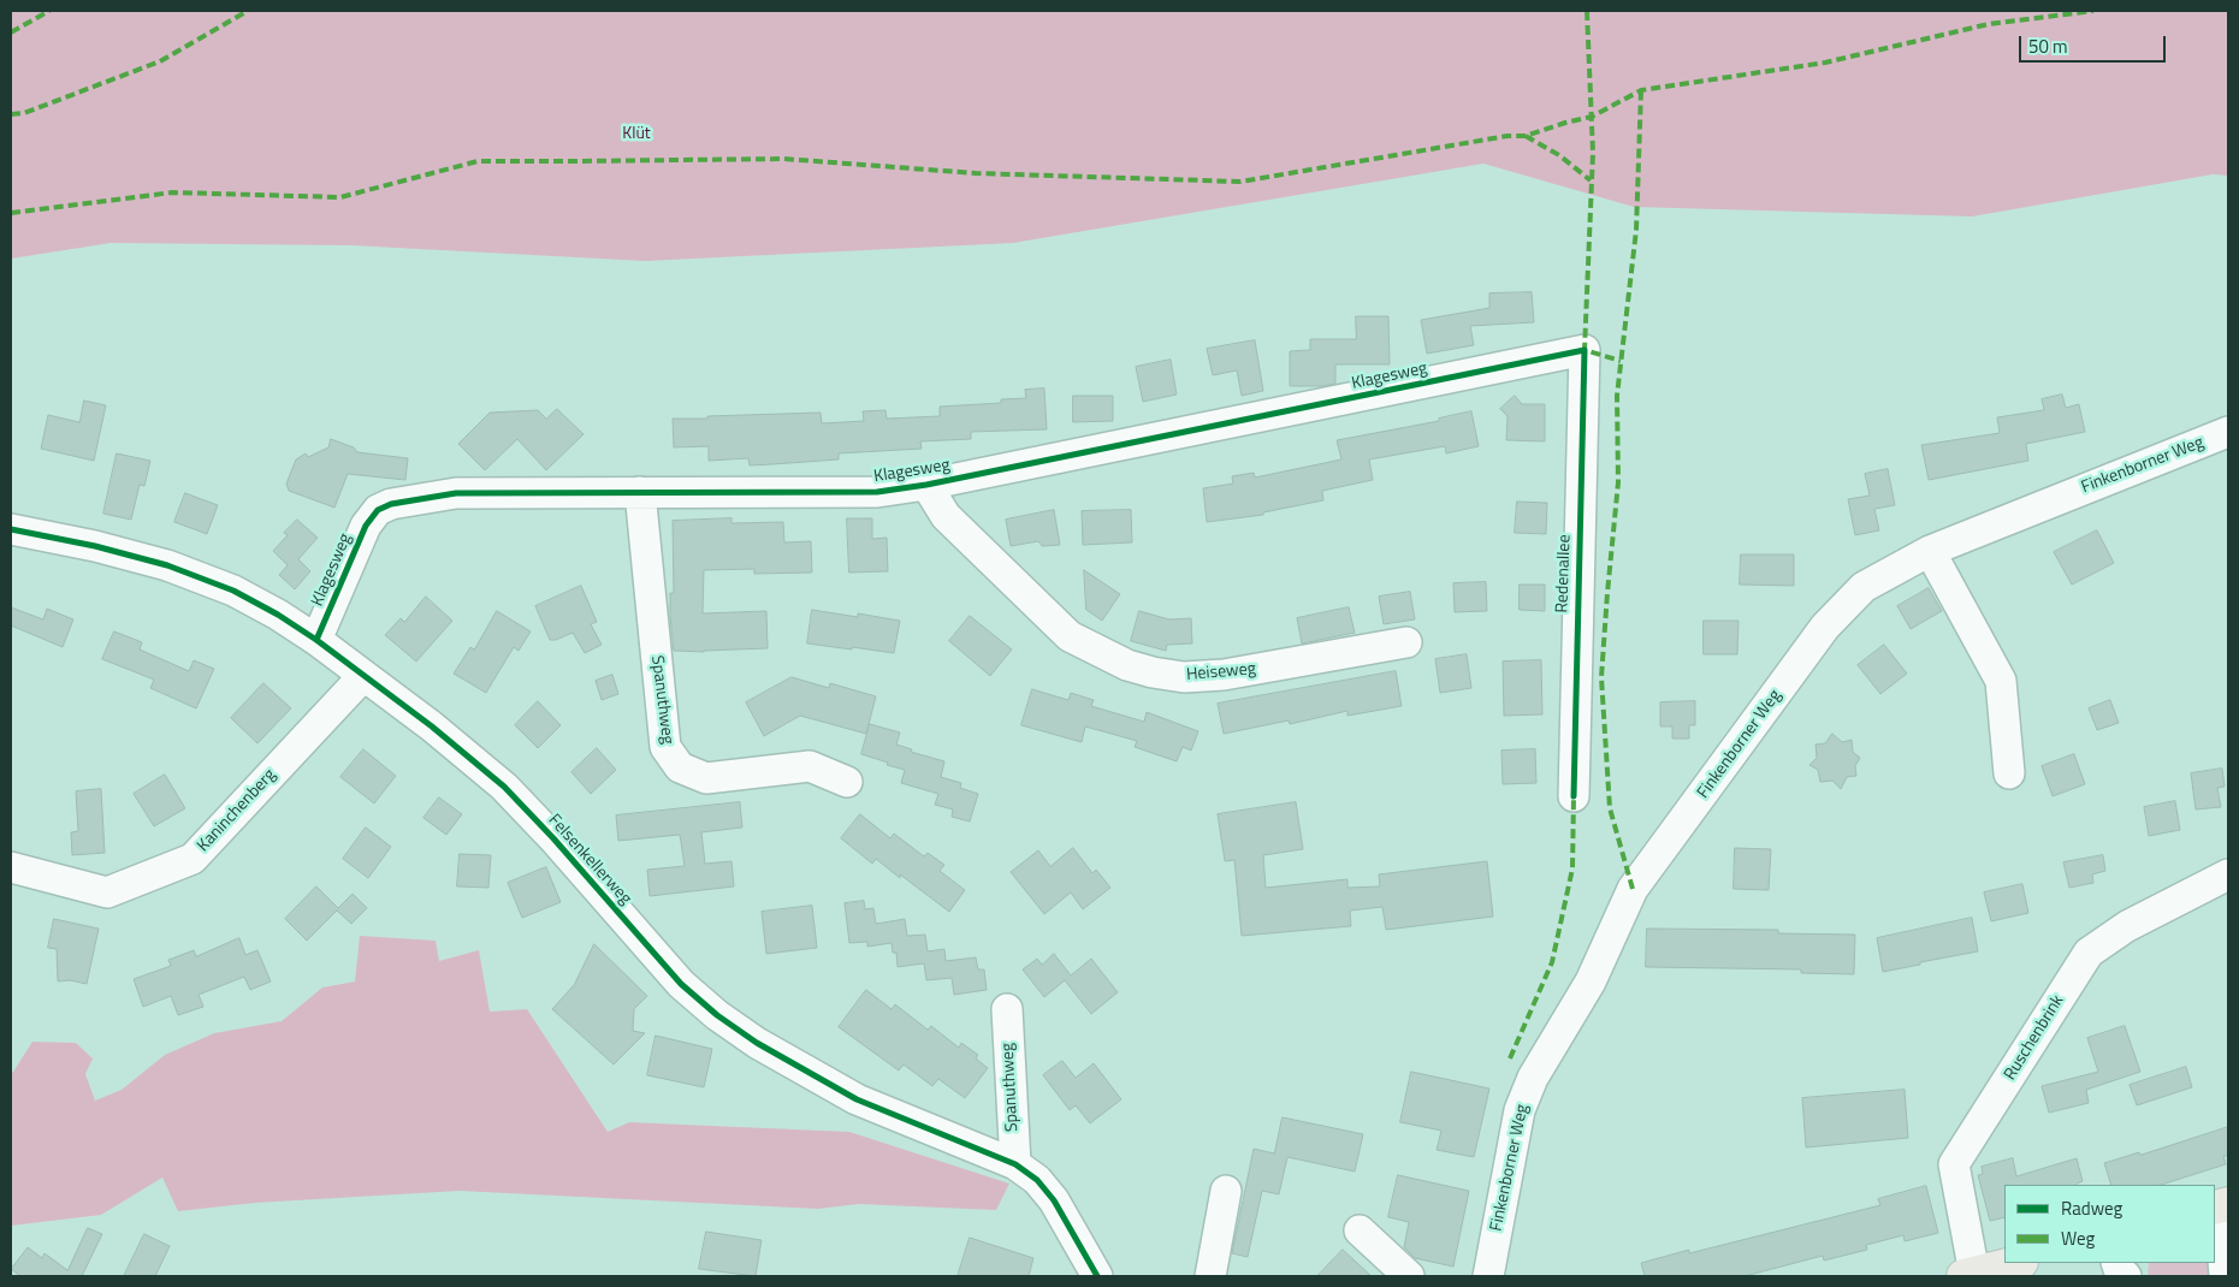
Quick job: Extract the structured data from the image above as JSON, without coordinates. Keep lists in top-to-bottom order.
{
  "streets": {
    "street": [
      "Klagesweg",
      "Finkenborner Weg",
      "Redenallee",
      "Heiseweg",
      "Spanuthweg",
      "Kaninchenberg",
      "Felsenkellerweg",
      "Ruschenbrink"
    ]
  },
  "crossings": [
    ["Klagesweg", "Redenallee"],
    ["Klagesweg", "Heiseweg"],
    ["Klagesweg", "Spanuthweg"],
    ["Klagesweg", "Felsenkellerweg"],
    ["Spanuthweg", "Felsenkellerweg"],
    ["Kaninchenberg", "Felsenkellerweg"]
  ],
  "parks": ["Klüt"],
  "legend": ["Radweg", "Weg"],
  "scale_bar": "50 m"
}
